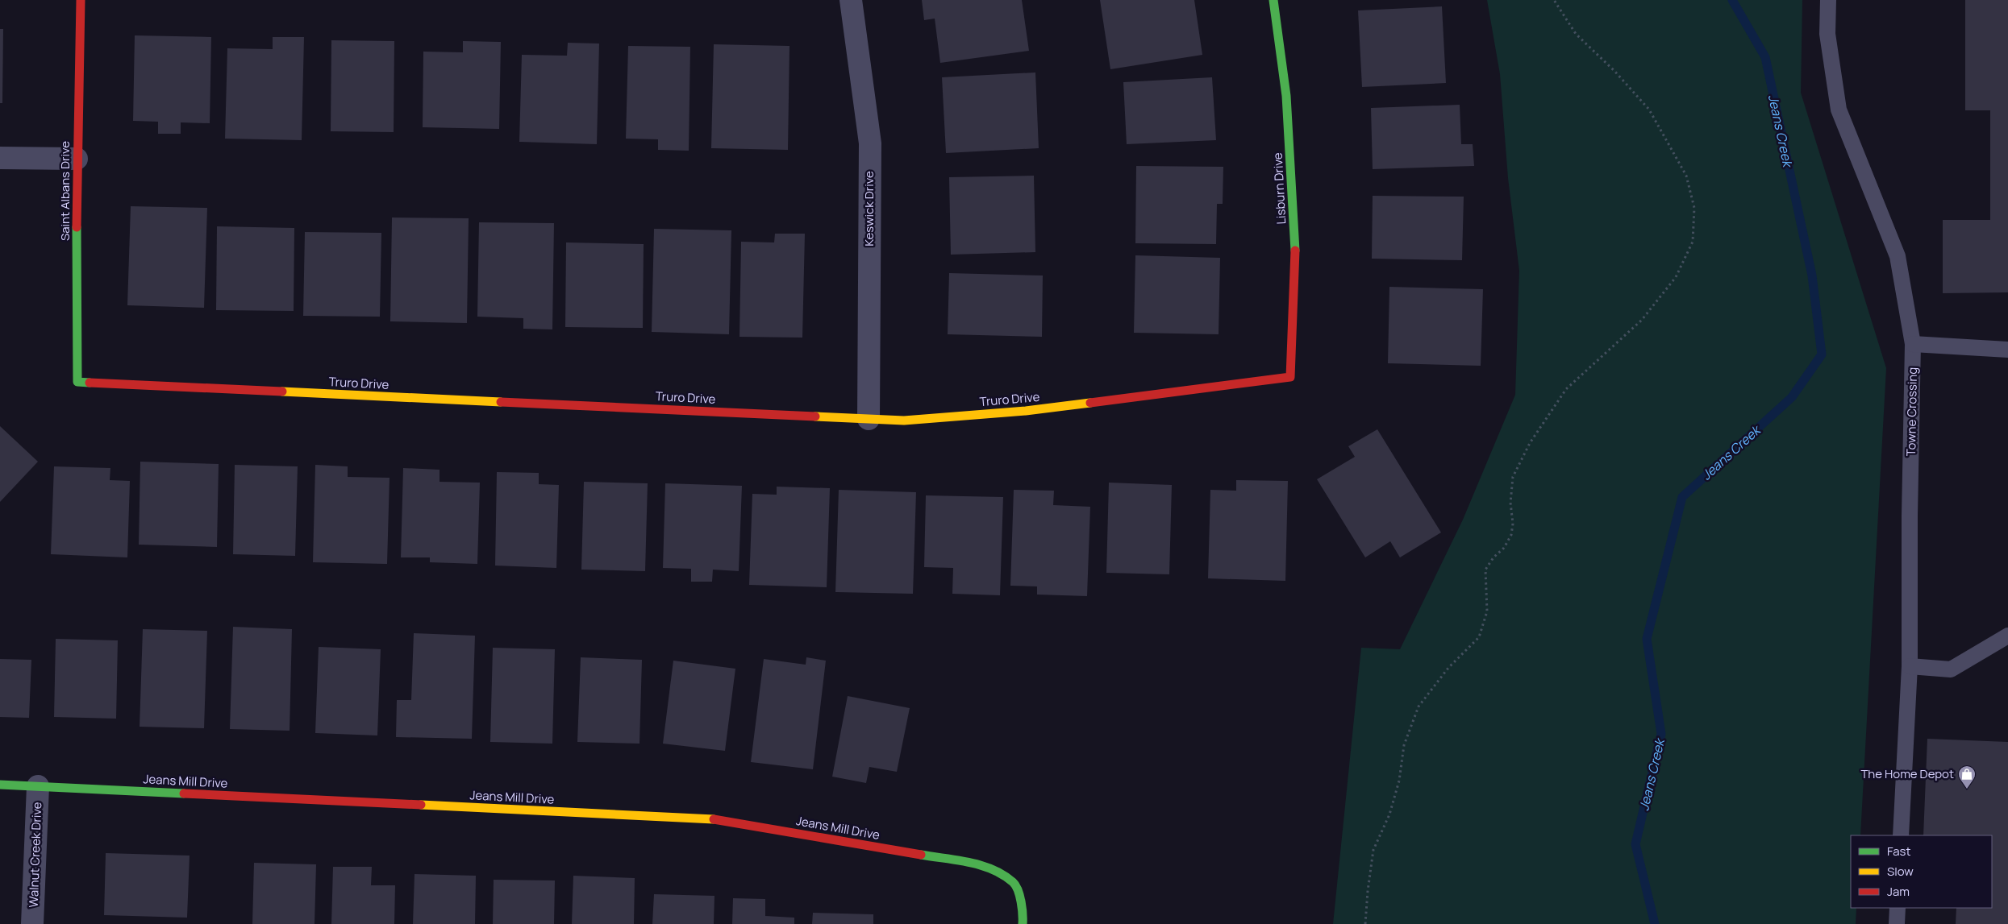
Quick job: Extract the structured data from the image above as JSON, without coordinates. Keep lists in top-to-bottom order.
{
  "streets": {
    "street": [
      "Lisburn Drive",
      "Saint Albans Drive",
      "Keswick Drive",
      "Truro Drive",
      "Jeans Mill Drive",
      "Walnut Creek Drive"
    ],
    "lane": ["Towne Crossing"]
  },
  "crossings": [
    ["Lisburn Drive", "Truro Drive"],
    ["Saint Albans Drive", "Truro Drive"],
    ["Keswick Drive", "Truro Drive"],
    ["Jeans Mill Drive", "Walnut Creek Drive"]
  ],
  "water": ["Jeans Creek"],
  "places": {
    "shop": ["The Home Depot"]
  },
  "legend": ["Fast", "Slow", "Jam"]
}
